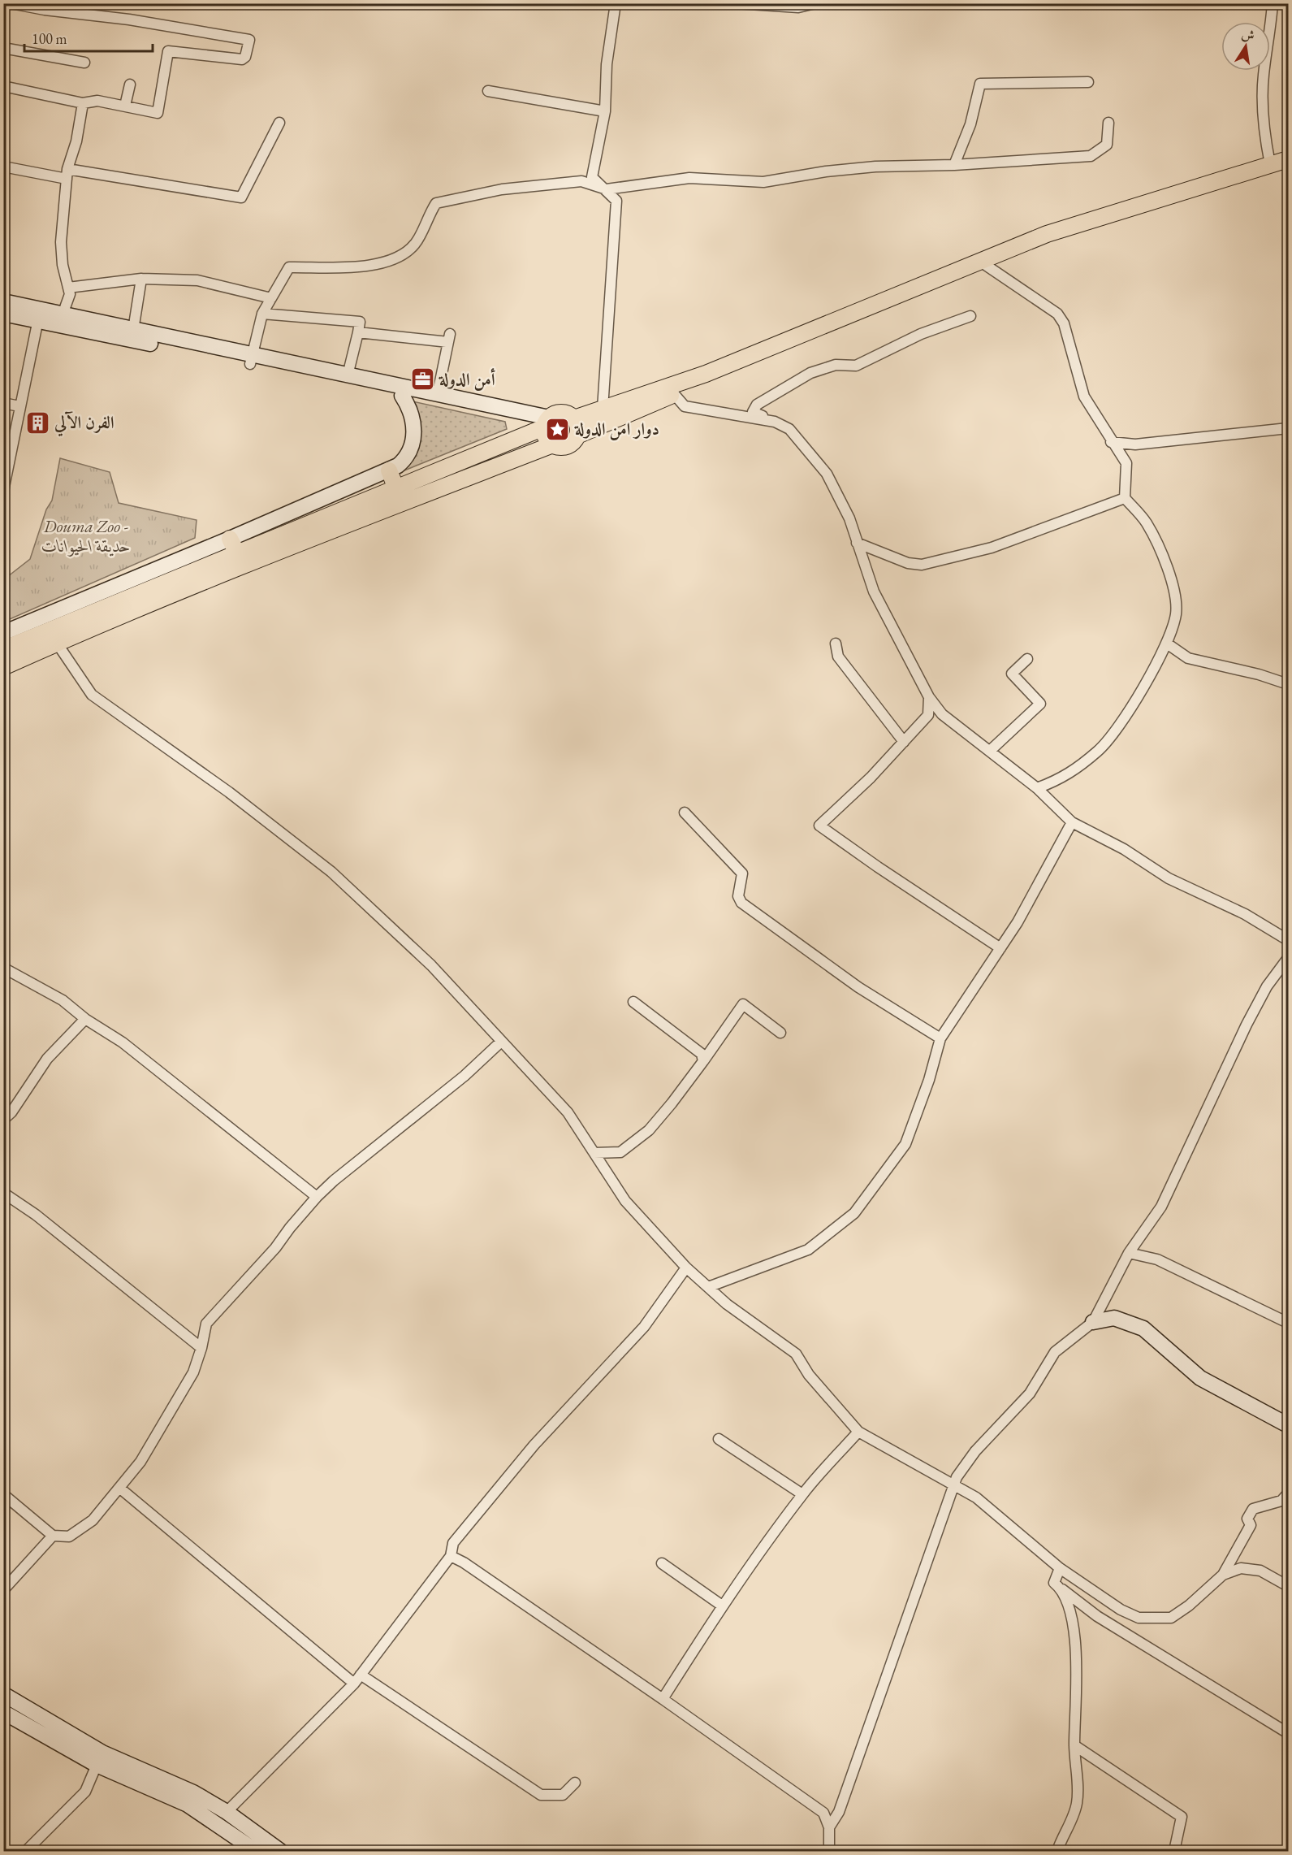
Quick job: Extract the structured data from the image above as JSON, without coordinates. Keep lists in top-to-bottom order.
{
  "parks": ["Douma Zoo - حديقة الحيوانات"],
  "places": {
    "office": ["أمن الدولة"],
    "building": ["الفرن الآلي"],
    "place": ["دوار امن الدولة"]
  },
  "scale_bar": "100 m",
  "north": "top"
}
